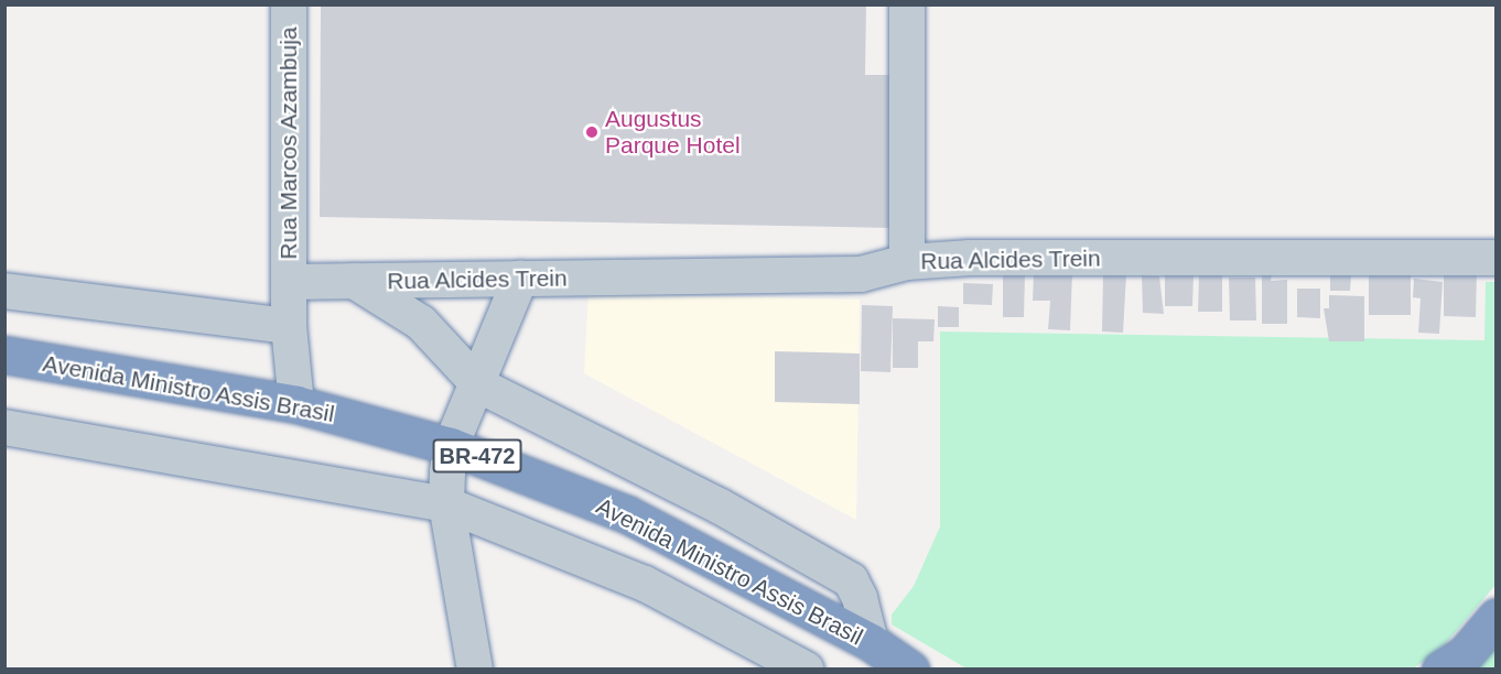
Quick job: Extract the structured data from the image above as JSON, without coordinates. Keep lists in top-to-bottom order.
{
  "streets": {
    "highway": ["Avenida Ministro Assis Brasil", "BR-472"],
    "street": ["Rua Marcos Azambuja", "Rua Alcides Trein"]
  },
  "crossings": [
    ["Rua Marcos Azambuja", "Rua Alcides Trein"],
    ["Rua Marcos Azambuja", "Avenida Ministro Assis Brasil"]
  ],
  "places": ["Augustus Parque Hotel"]
}
